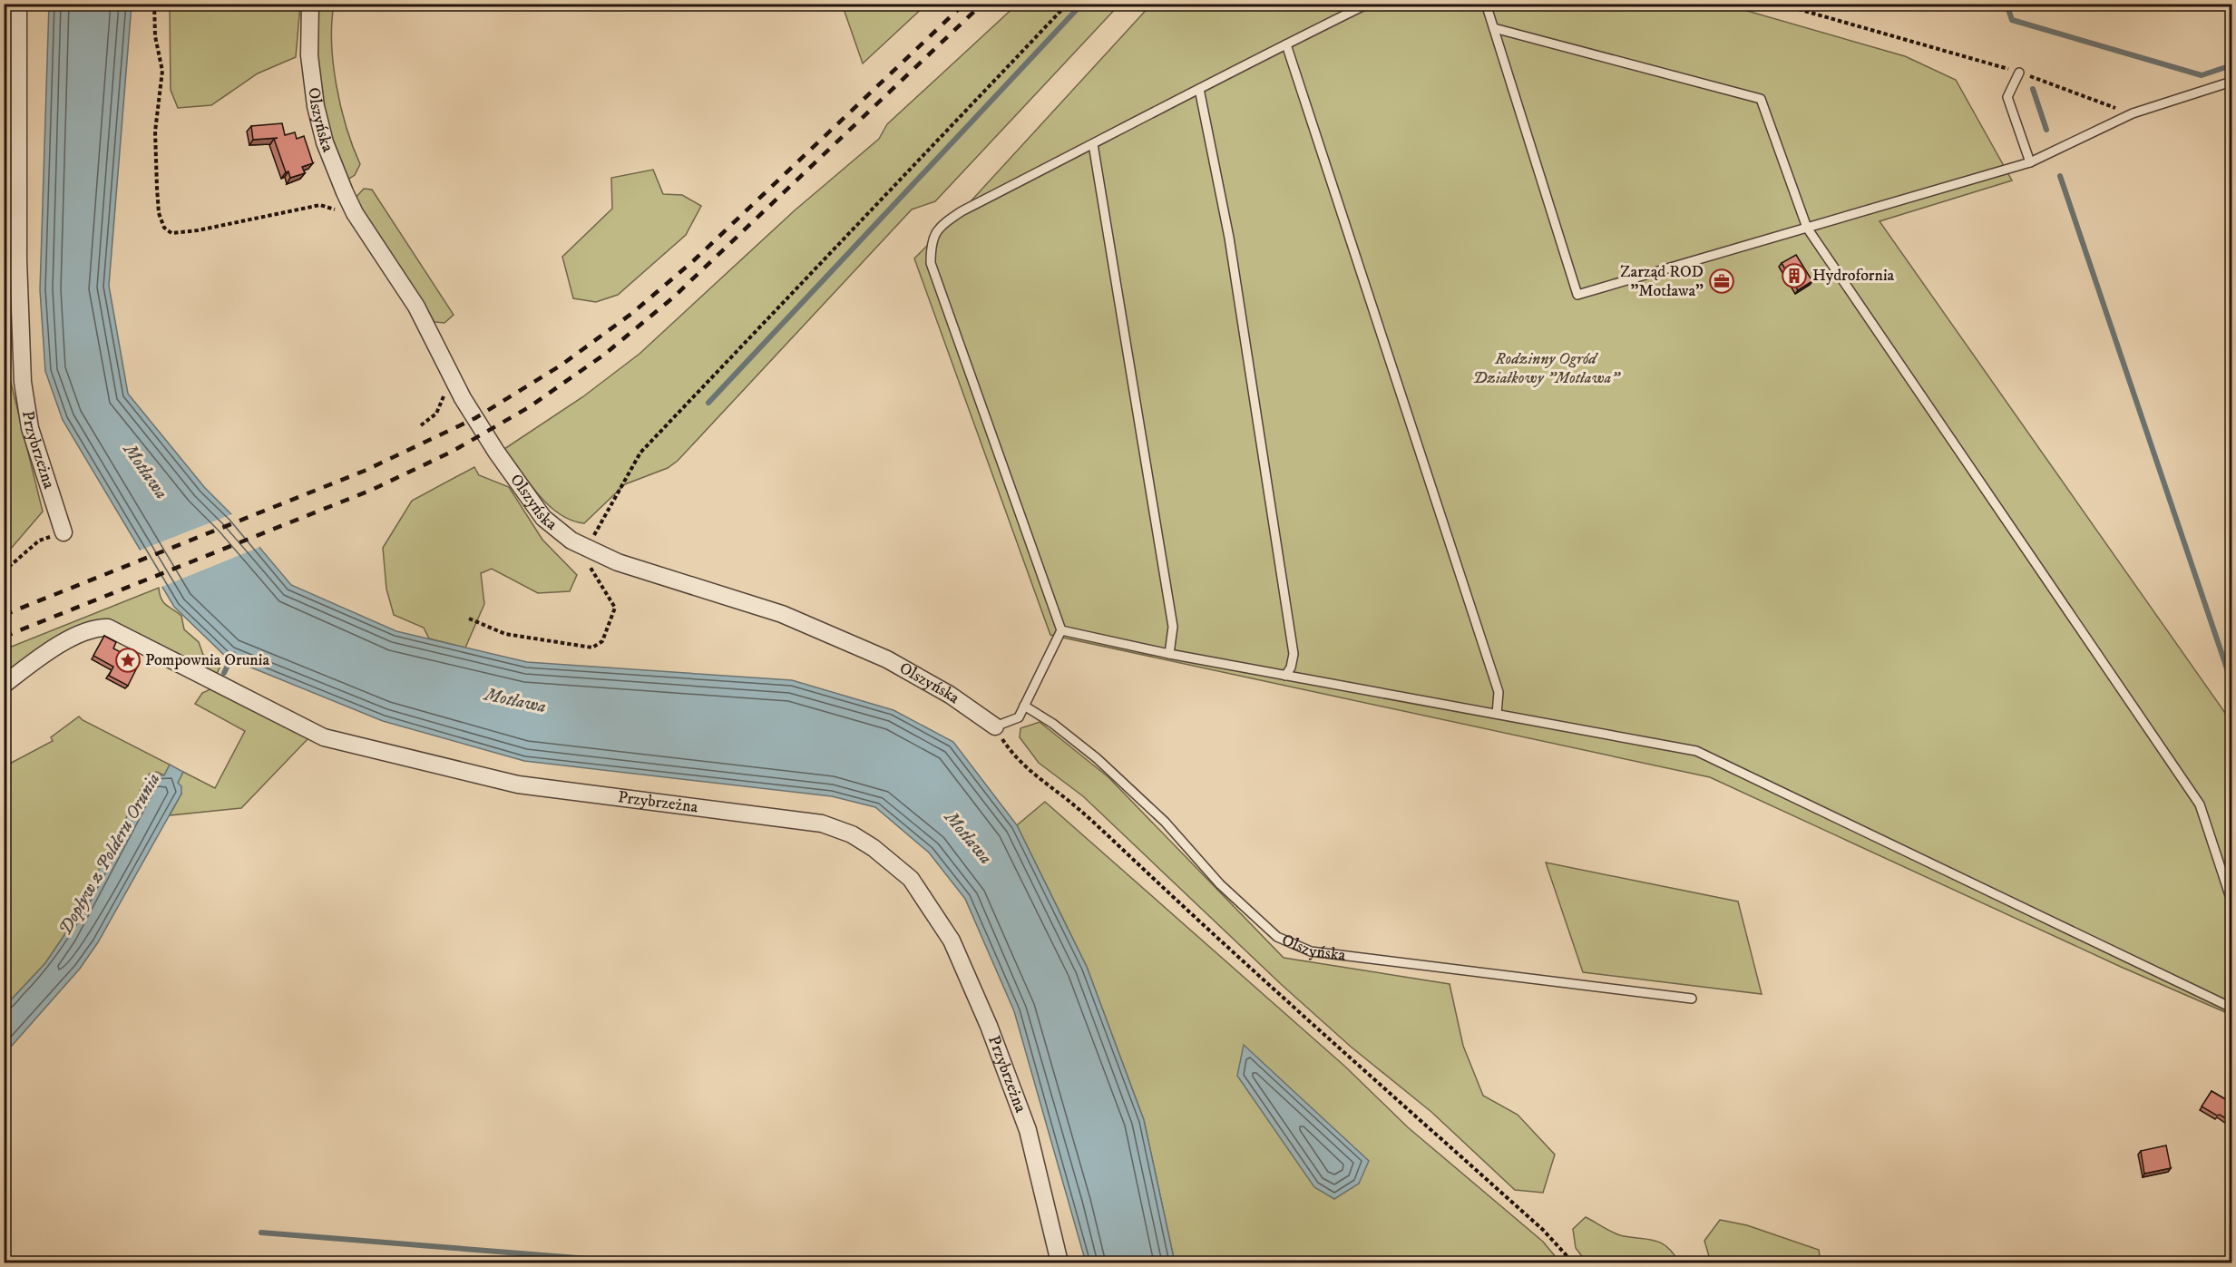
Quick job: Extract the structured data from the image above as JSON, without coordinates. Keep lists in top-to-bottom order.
{
  "streets": {
    "street": ["Olszyńska", "Przybrzeżna"]
  },
  "water": ["Motława", "Dopływ z Polderu Orunia"],
  "parks": ["Rodzinny Ogród Działkowy \"Motława\""],
  "places": {
    "building": ["Hydrofornia"],
    "office": ["Zarząd ROD \"Motława\""],
    "place": ["Pompownia Orunia"]
  }
}
